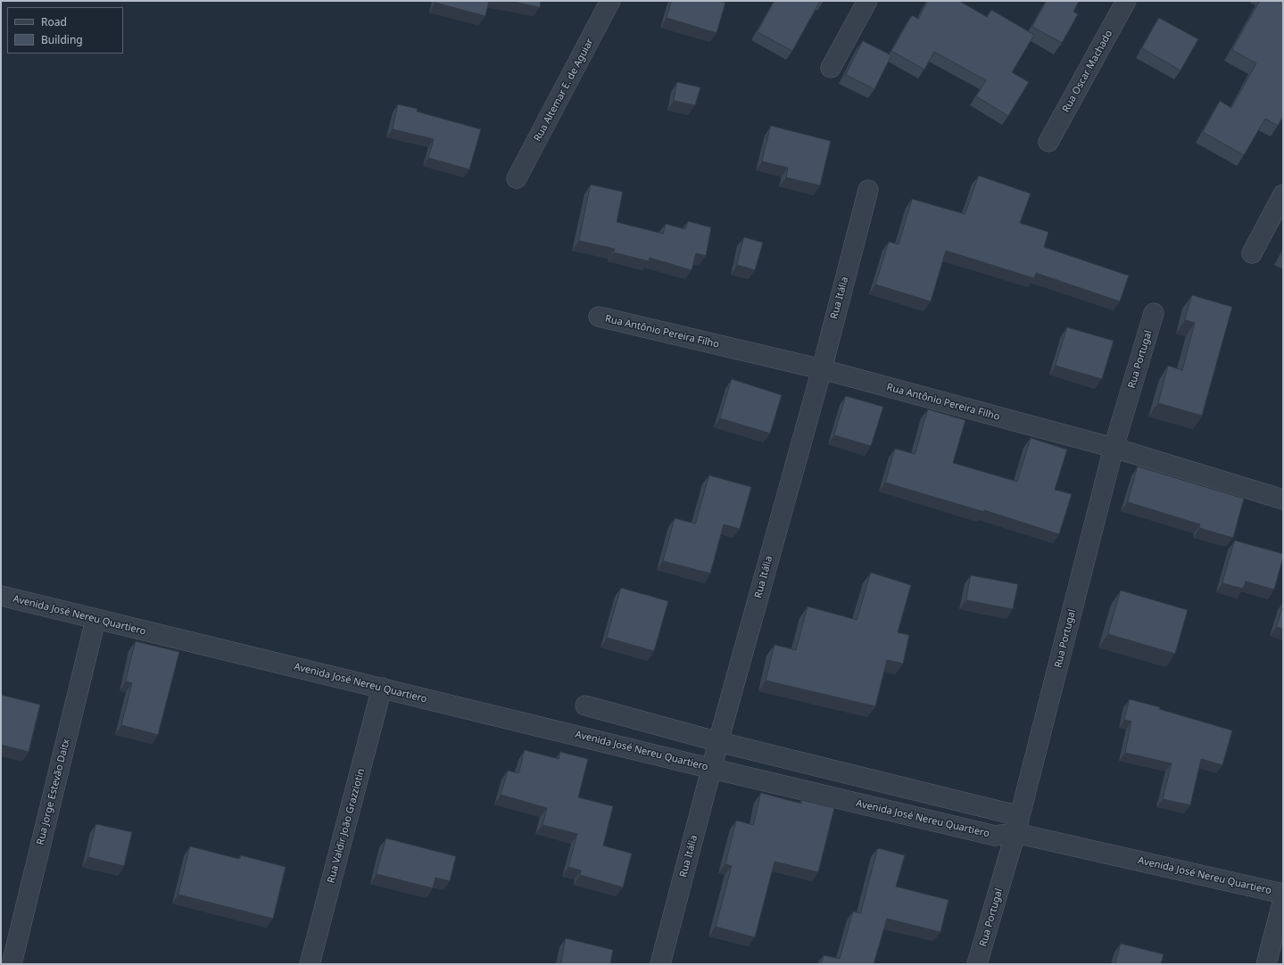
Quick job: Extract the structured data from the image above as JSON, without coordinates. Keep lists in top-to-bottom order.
{
  "streets": {
    "street": [
      "Rua Oscar Machado",
      "Rua Altemar E. de Aguiar",
      "Rua Itália",
      "Rua Antônio Pereira Filho",
      "Rua Portugal",
      "Avenida José Nereu Quartiero",
      "Rua Jorge Estevão Daitx",
      "Rua Valdir João Grazziotin"
    ]
  },
  "crossings": [
    ["Rua Itália", "Rua Antônio Pereira Filho"],
    ["Rua Itália", "Avenida José Nereu Quartiero"],
    ["Rua Antônio Pereira Filho", "Rua Portugal"],
    ["Rua Portugal", "Avenida José Nereu Quartiero"],
    ["Avenida José Nereu Quartiero", "Rua Jorge Estevão Daitx"],
    ["Avenida José Nereu Quartiero", "Rua Valdir João Grazziotin"]
  ],
  "legend": ["Road", "Building"]
}
